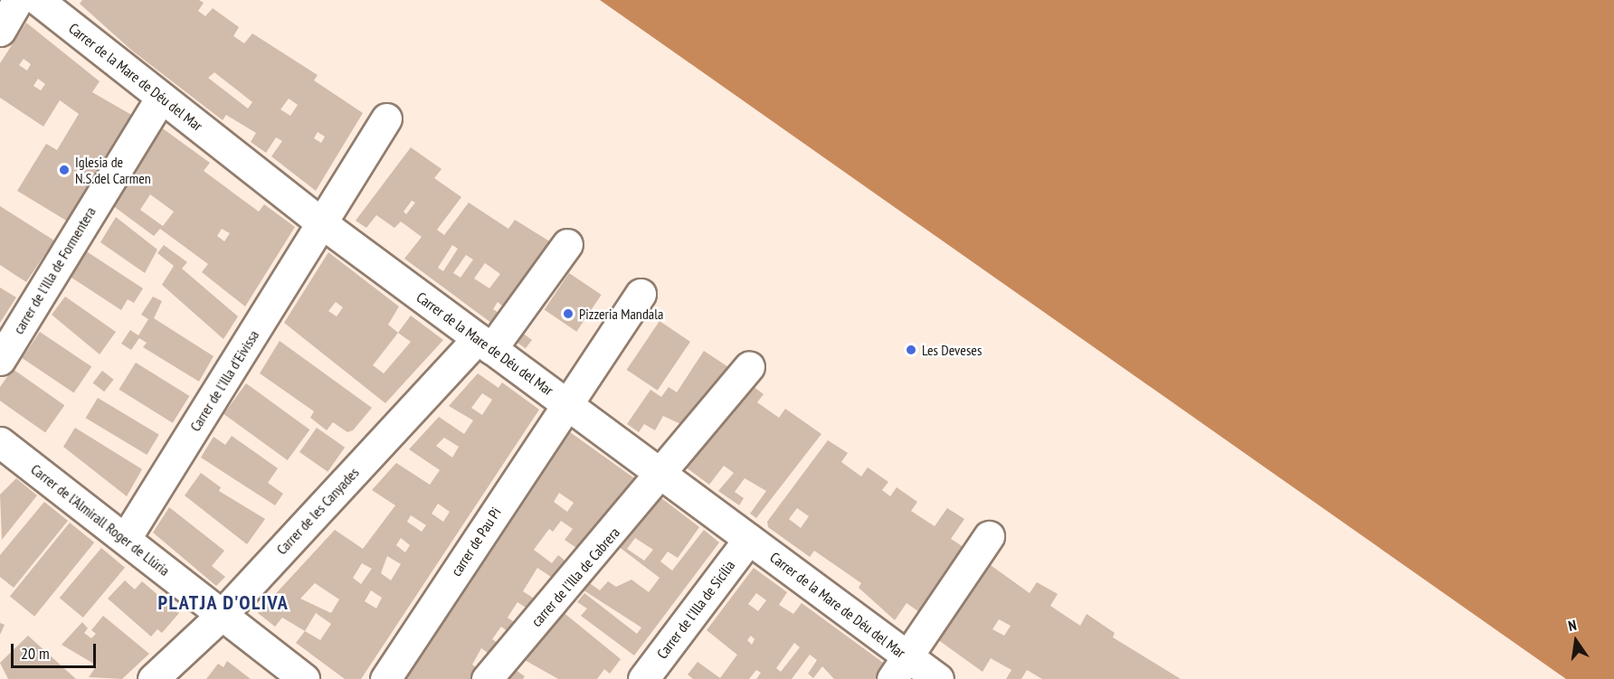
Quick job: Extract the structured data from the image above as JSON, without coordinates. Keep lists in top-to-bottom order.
{
  "streets": {
    "street": [
      "Carrer de la Mare de Déu del Mar",
      "carrer de l'Illa de Formentera",
      "Carrer de l'Illa d'Eivissa",
      "Carrer de les Canyades",
      "Carrer de l'Almirall Roger de Llúria",
      "carrer de Pau Pi",
      "carrer de l'Illa de Cabrera",
      "Carrer de l'Illa de Sicília"
    ]
  },
  "crossings": [
    ["Carrer de la Mare de Déu del Mar", "carrer de l'Illa de Formentera"],
    ["Carrer de la Mare de Déu del Mar", "Carrer de l'Illa d'Eivissa"],
    ["Carrer de la Mare de Déu del Mar", "Carrer de les Canyades"],
    ["Carrer de la Mare de Déu del Mar", "carrer de Pau Pi"],
    ["Carrer de la Mare de Déu del Mar", "carrer de l'Illa de Cabrera"],
    ["Carrer de la Mare de Déu del Mar", "Carrer de l'Illa de Sicília"],
    ["Carrer de l'Illa d'Eivissa", "Carrer de l'Almirall Roger de Llúria"],
    ["Carrer de les Canyades", "Carrer de l'Almirall Roger de Llúria"]
  ],
  "districts": ["PLATJA D'OLIVA"],
  "places": ["Iglesia de N.S.del Carmen", "Pizzeria Mandala", "Les Deveses"],
  "scale_bar": "20 m",
  "north": "top"
}
